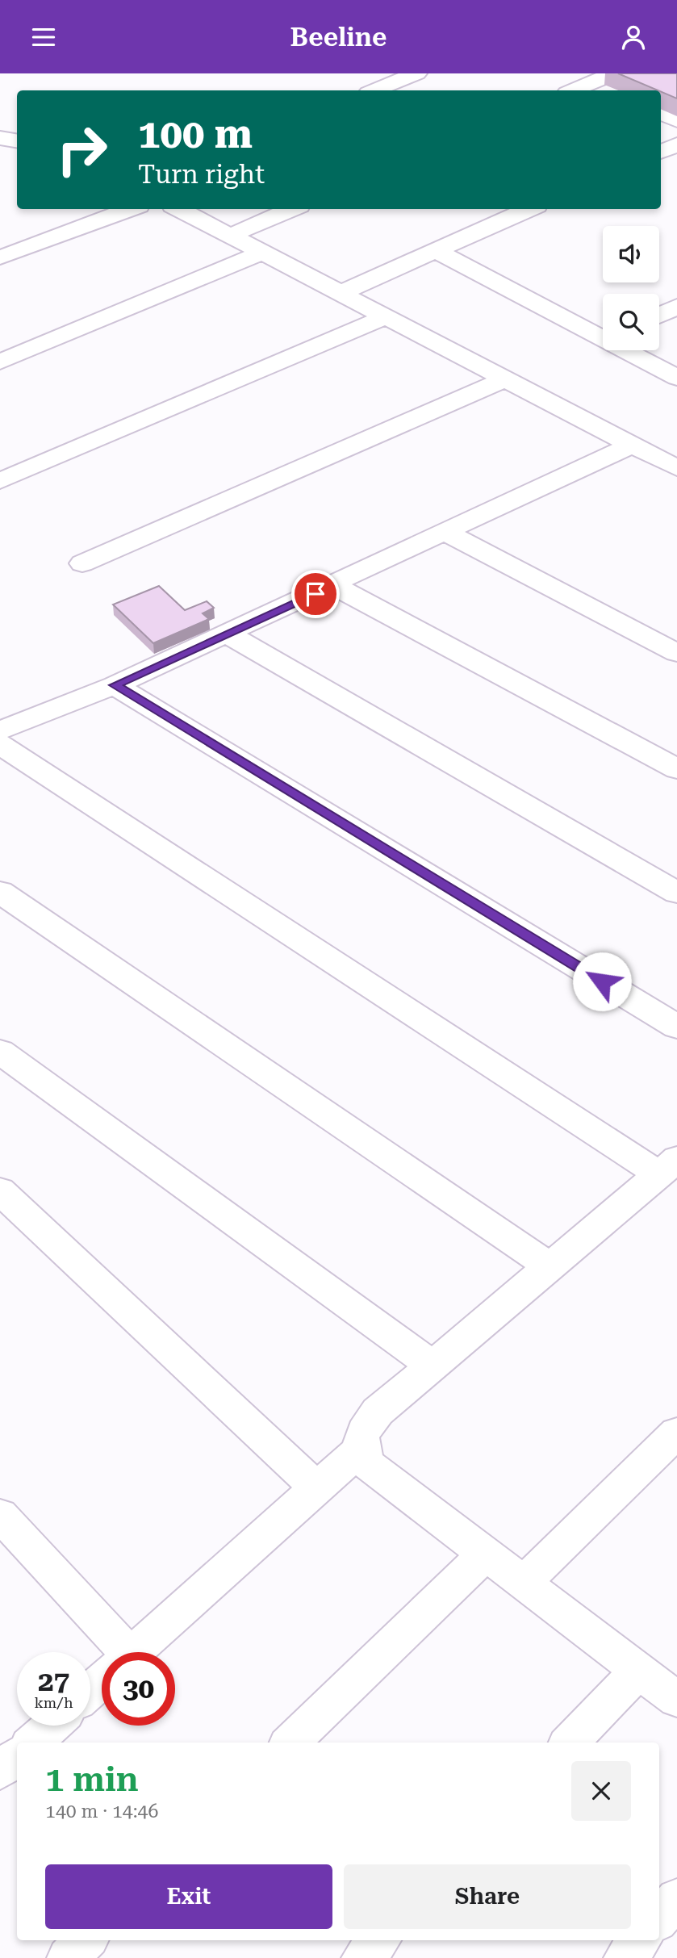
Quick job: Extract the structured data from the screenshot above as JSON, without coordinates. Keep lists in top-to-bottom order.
{
  "page": {
    "header": "Beeline",
    "turn": ["100 m", "Turn right"],
    "speed": "27 km/h",
    "limit": "30",
    "heading": ["1 min", "140 m · 14:46"],
    "buttons": ["Exit", "Share"]
  }
}
